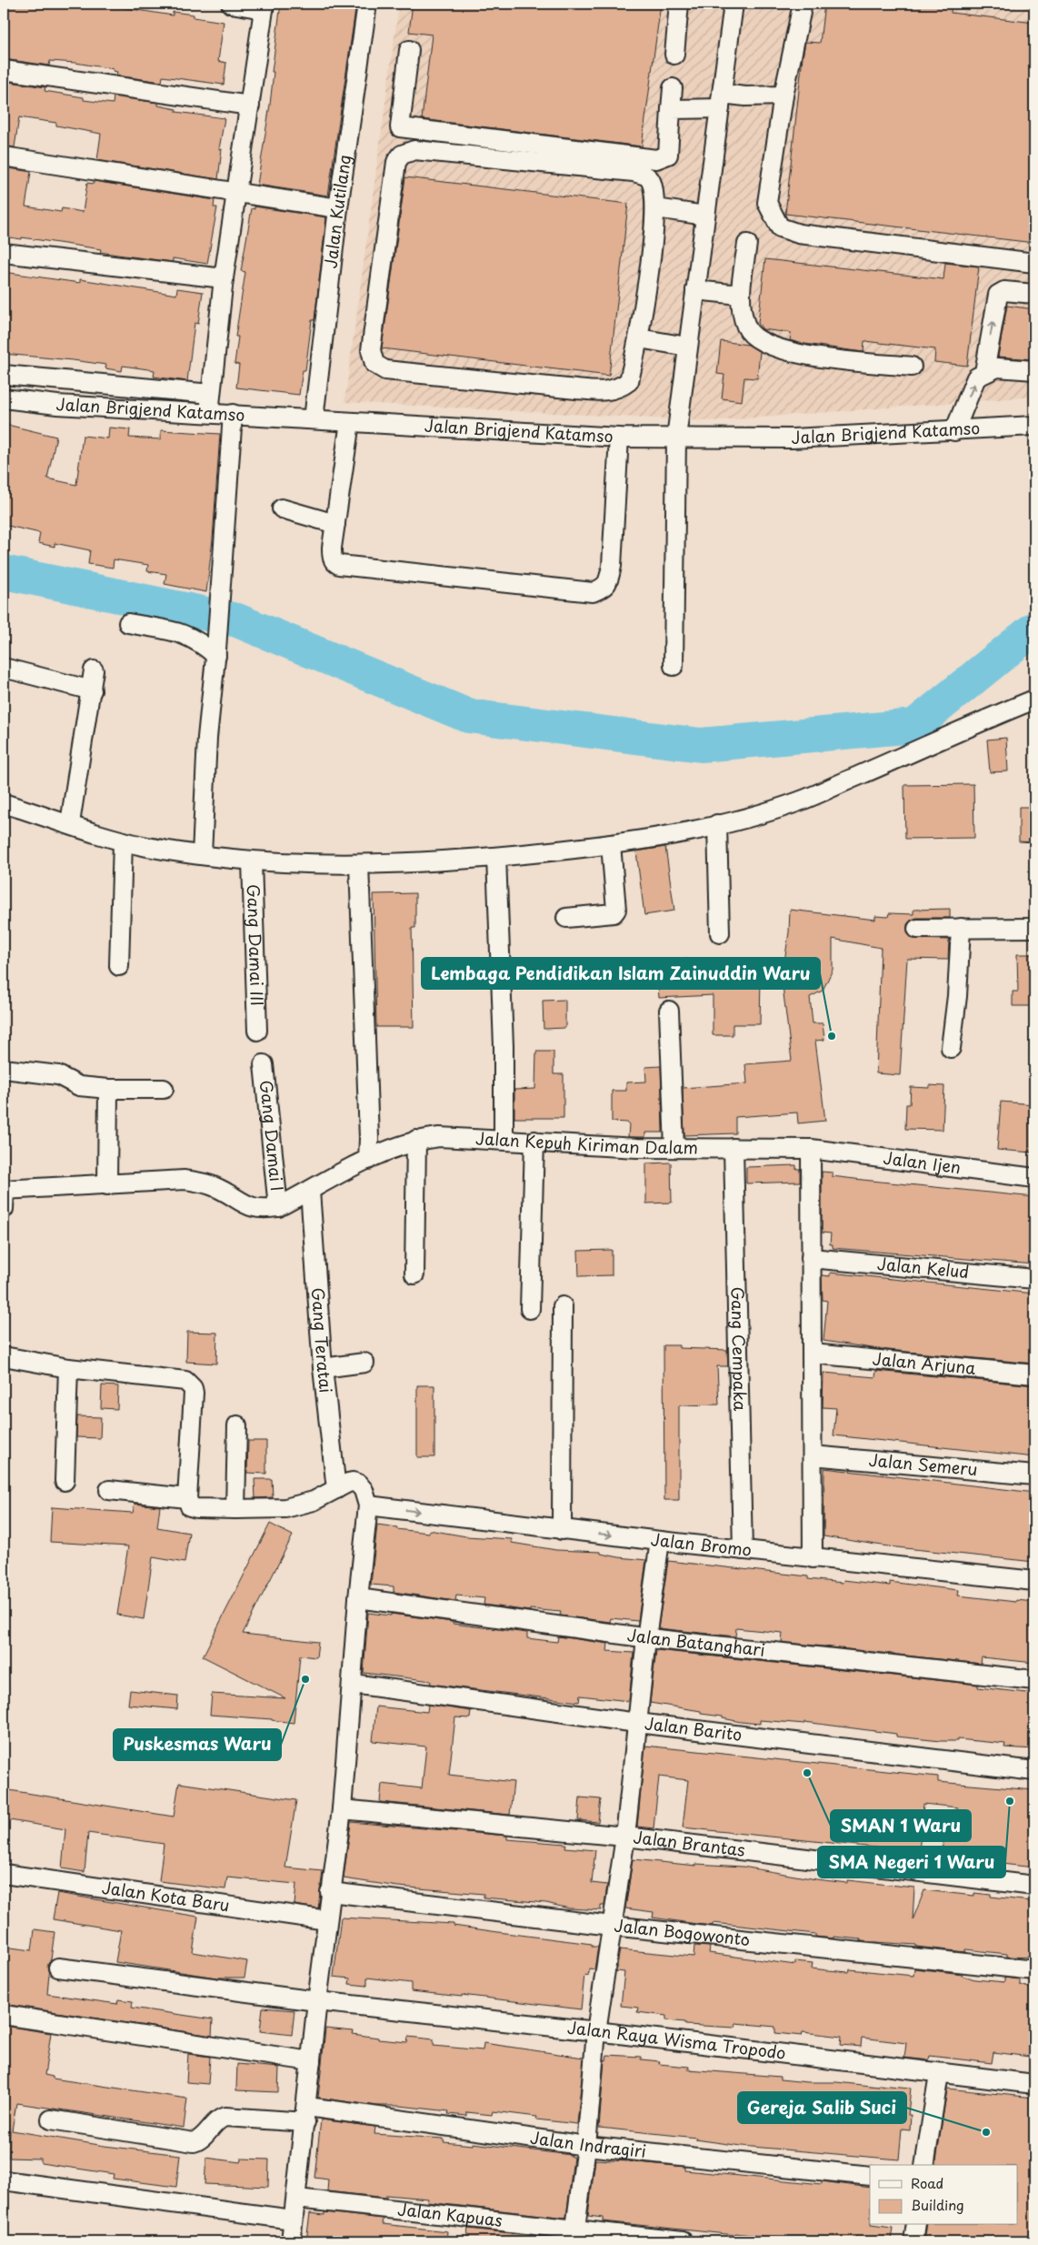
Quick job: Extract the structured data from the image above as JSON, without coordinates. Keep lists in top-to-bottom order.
{
  "streets": {
    "street": [
      "Jalan Kutilang",
      "Jalan Brigjend Katamso",
      "Gang Damai III",
      "Gang Damai I",
      "Jalan Kepuh Kiriman Dalam",
      "Jalan Ijen",
      "Jalan Kelud",
      "Gang Teratai",
      "Gang Cempaka",
      "Jalan Arjuna",
      "Jalan Semeru",
      "Jalan Bromo",
      "Jalan Batanghari",
      "Jalan Barito",
      "Jalan Brantas",
      "Jalan Kota Baru",
      "Jalan Bogowonto",
      "Jalan Raya Wisma Tropodo",
      "Jalan Indragiri",
      "Jalan Kapuas"
    ]
  },
  "crossings": [
    ["Jalan Kutilang", "Jalan Brigjend Katamso"],
    ["Gang Damai I", "Jalan Kepuh Kiriman Dalam"],
    ["Jalan Kepuh Kiriman Dalam", "Jalan Ijen"],
    ["Jalan Kepuh Kiriman Dalam", "Gang Teratai"],
    ["Jalan Kepuh Kiriman Dalam", "Gang Cempaka"],
    ["Gang Cempaka", "Jalan Bromo"]
  ],
  "one_way": ["Jalan Bromo"],
  "places": [
    "Lembaga Pendidikan Islam Zainuddin Waru",
    "Puskesmas Waru",
    "SMAN 1 Waru",
    "SMA Negeri 1 Waru",
    "Gereja Salib Suci"
  ],
  "legend": ["Road", "Building"]
}
